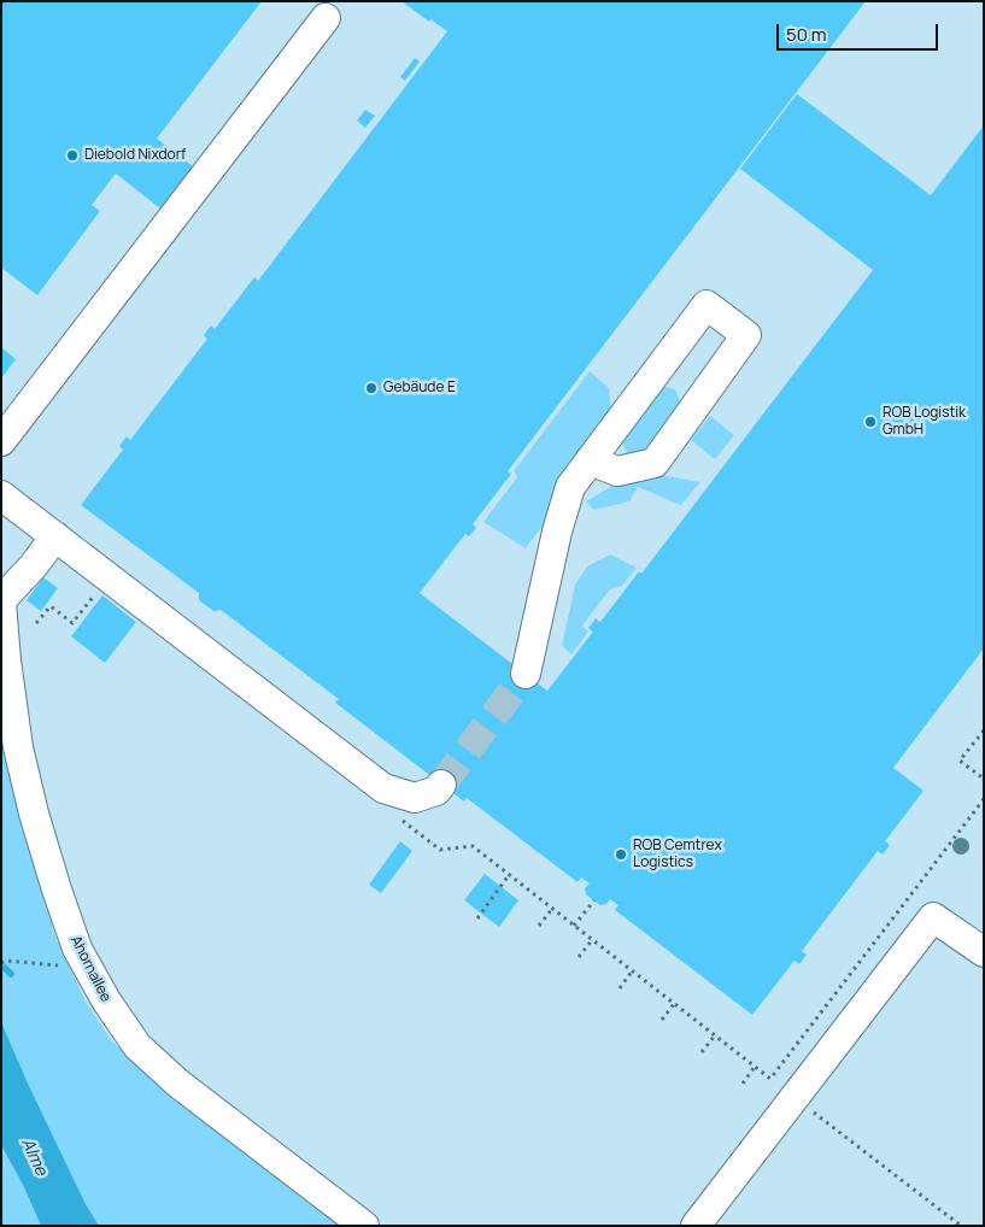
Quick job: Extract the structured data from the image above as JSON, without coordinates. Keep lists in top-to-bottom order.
{
  "streets": {
    "lane": ["Ahornallee"]
  },
  "water": ["Alme"],
  "places": [
    "Diebold Nixdorf",
    "Gebäude E",
    "ROB Logistik GmbH",
    "ROB Cemtrex Logistics"
  ],
  "scale_bar": "50 m"
}
